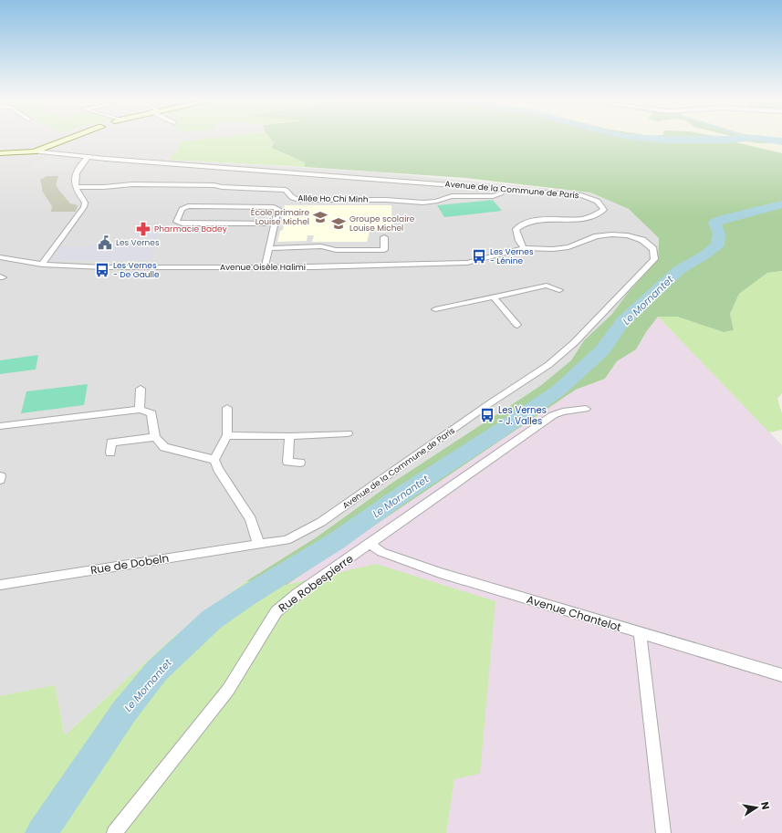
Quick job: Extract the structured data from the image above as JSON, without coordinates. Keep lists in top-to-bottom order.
{
  "streets": {
    "street": [
      "Avenue de la Commune de Paris",
      "Allée Ho Chi Minh",
      "Avenue Gisèle Halimi",
      "Rue de Dobeln",
      "Rue Robespierre",
      "Avenue Chantelot"
    ]
  },
  "crossings": [
    ["Avenue de la Commune de Paris", "Allée Ho Chi Minh"],
    ["Avenue de la Commune de Paris", "Avenue Gisèle Halimi"],
    ["Avenue de la Commune de Paris", "Rue de Dobeln"],
    ["Rue Robespierre", "Avenue Chantelot"]
  ],
  "water": ["Le Mornantet"],
  "places": {
    "school or university": ["École primaire Louise Michel", "Groupe scolaire Louise Michel"],
    "pharmacy": ["Pharmacie Badey"],
    "public building": ["Les Vernes"],
    "bus stop": ["Les Vernes - Lénine", "Les Vernes - De Gaulle", "Les Vernes - J. Valles"]
  },
  "north": "right"
}
